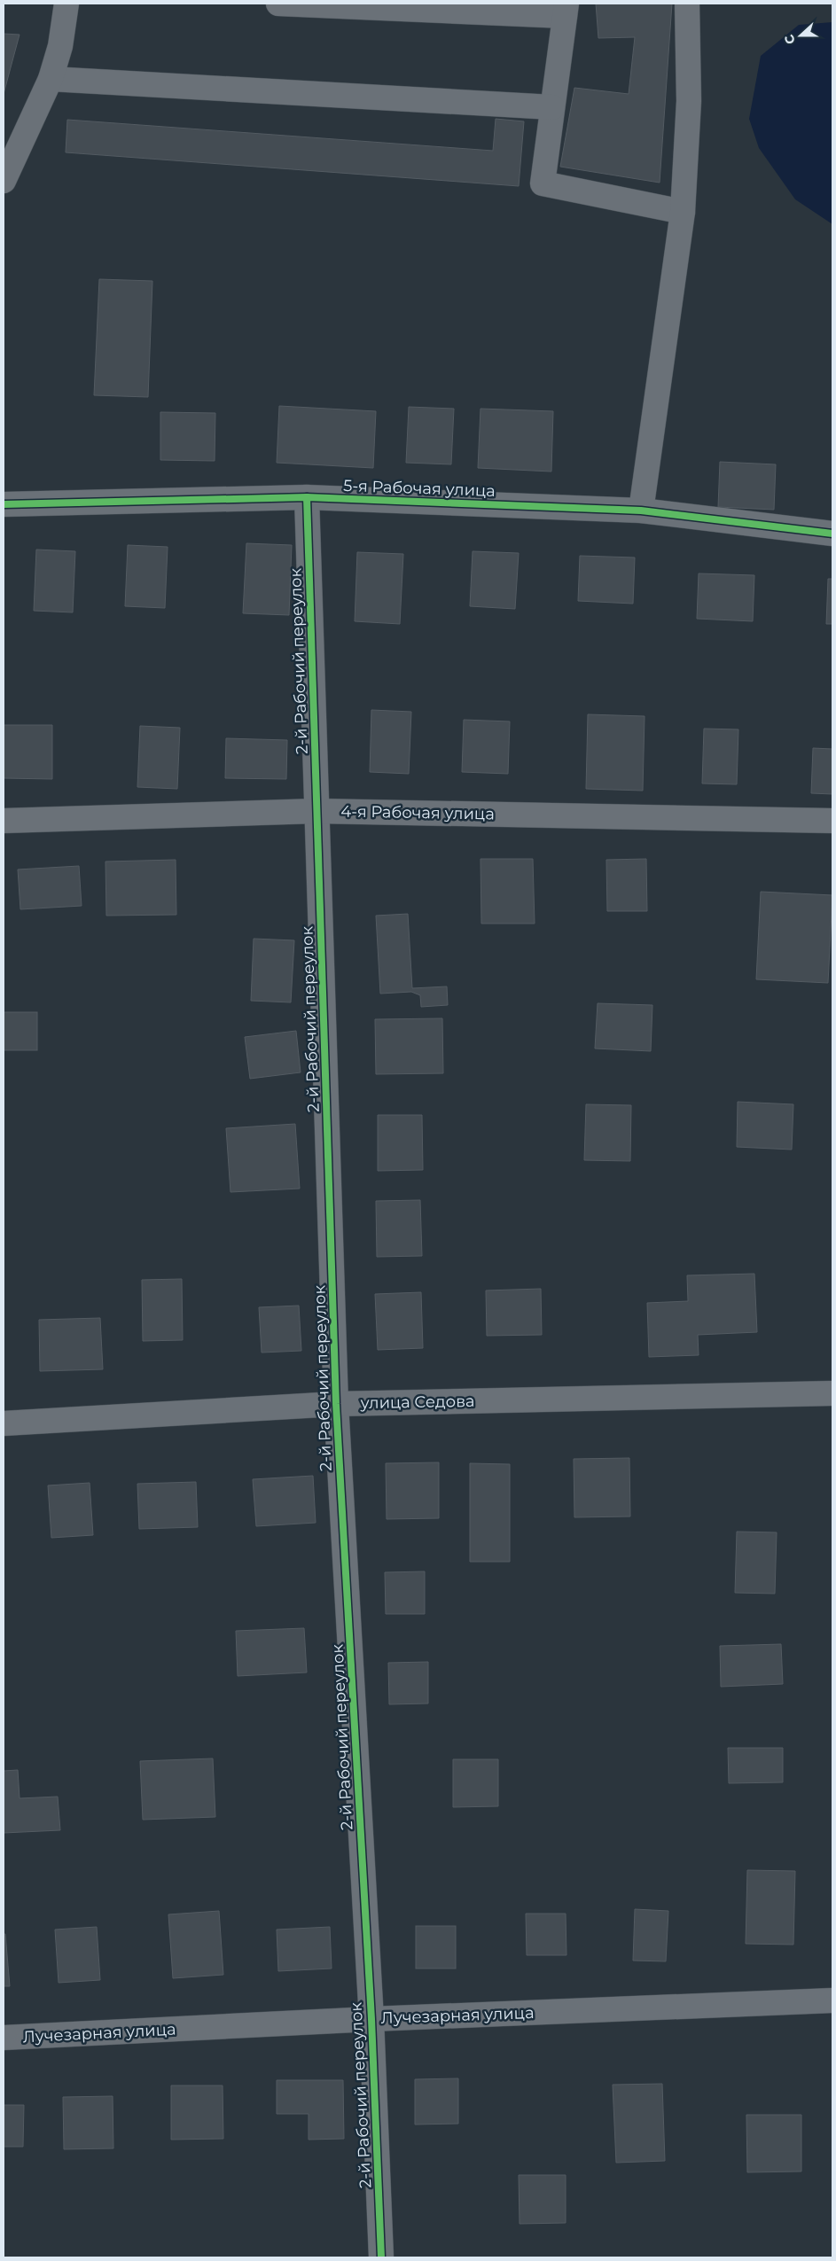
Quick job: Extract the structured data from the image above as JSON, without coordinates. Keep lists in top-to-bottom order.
{
  "streets": {
    "street": [
      "5-я Рабочая улица",
      "2-й Рабочий переулок",
      "4-я Рабочая улица",
      "улица Седова",
      "Лучезарная улица"
    ]
  },
  "crossings": [
    ["5-я Рабочая улица", "2-й Рабочий переулок"],
    ["2-й Рабочий переулок", "4-я Рабочая улица"],
    ["2-й Рабочий переулок", "улица Седова"],
    ["2-й Рабочий переулок", "Лучезарная улица"]
  ],
  "north": "left"
}
